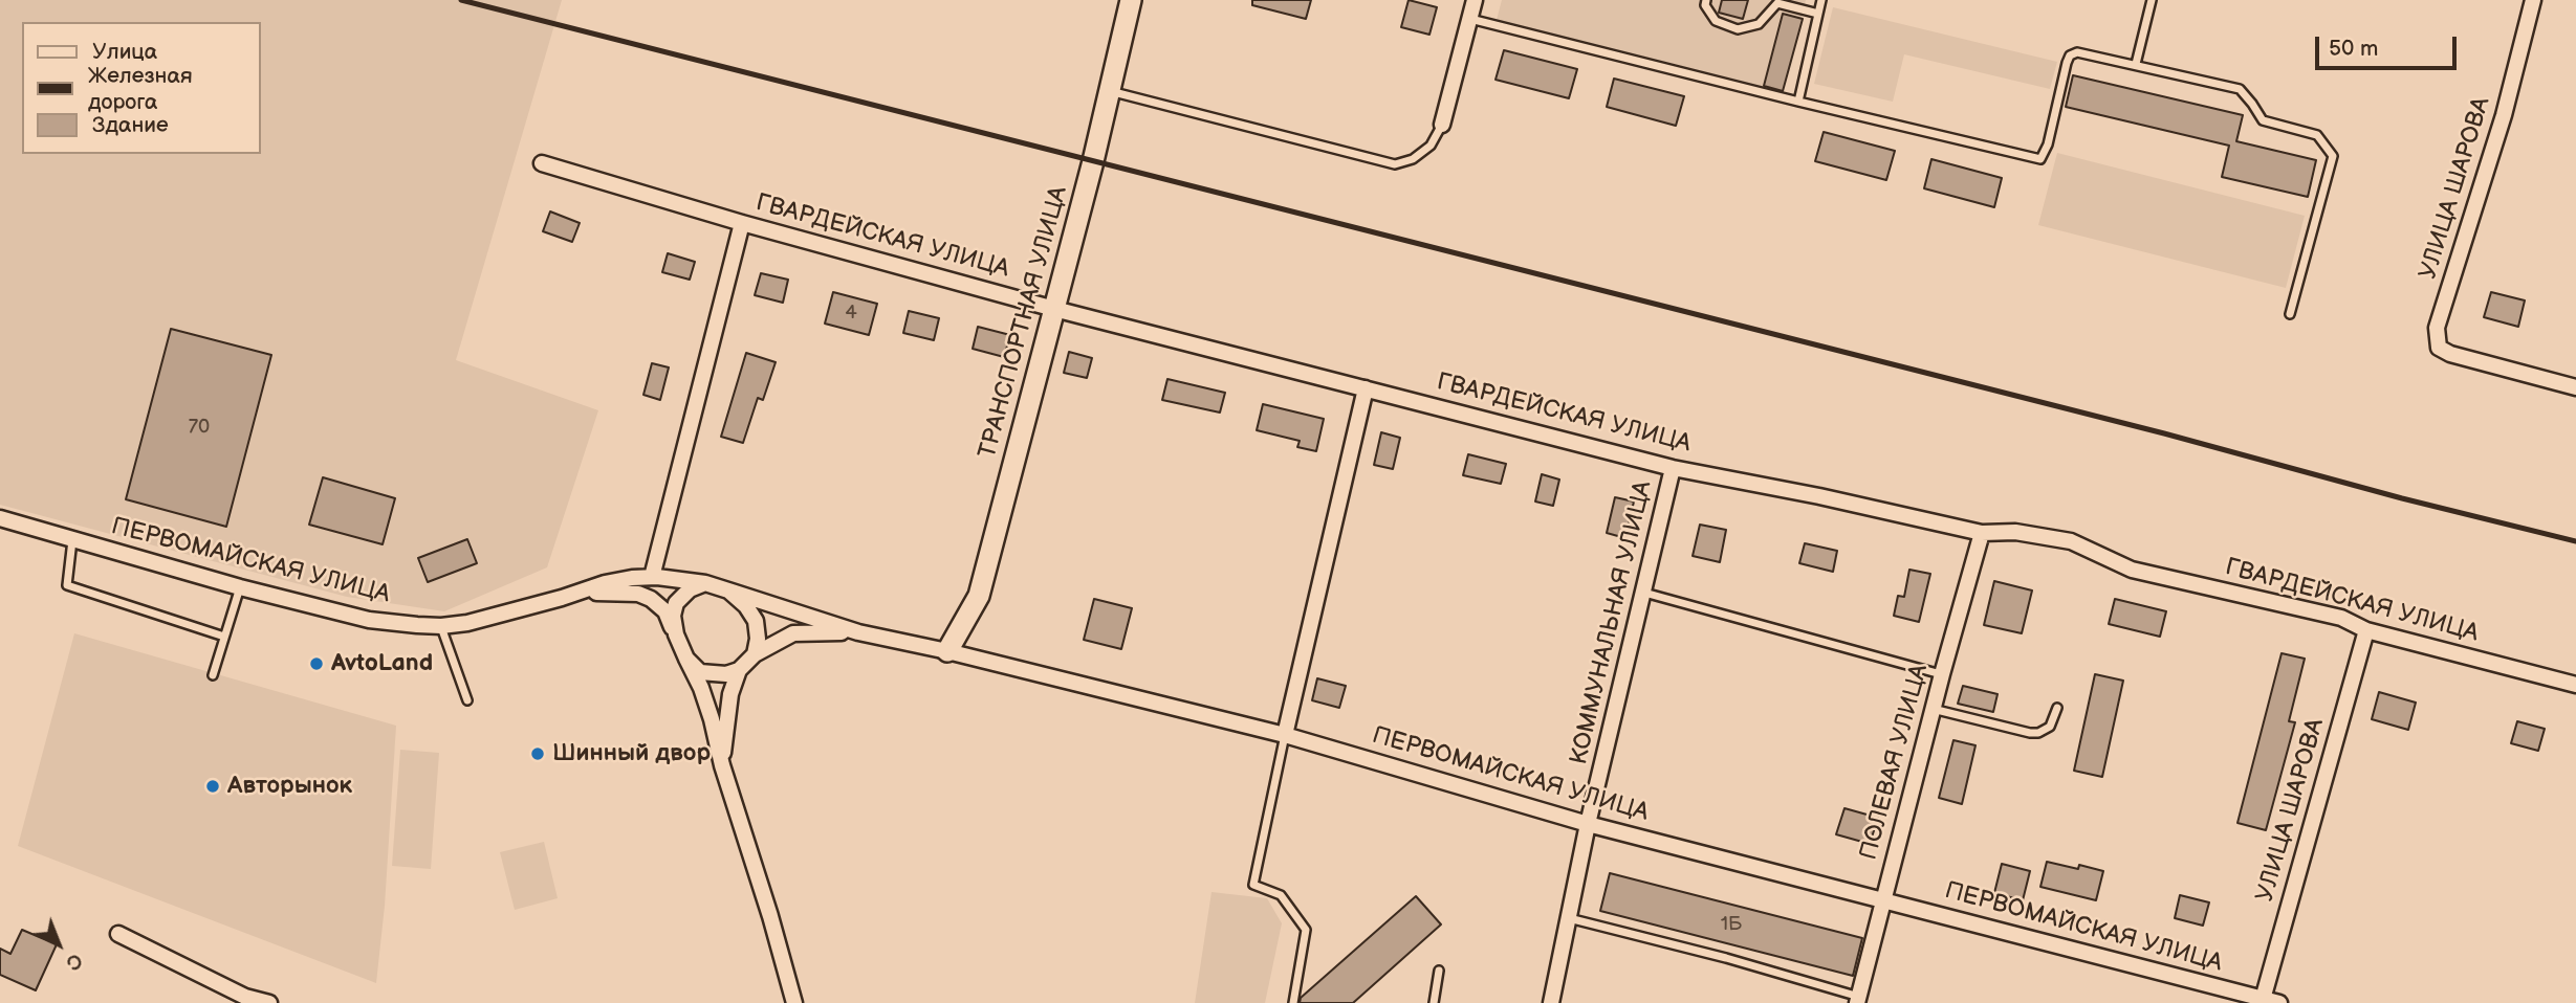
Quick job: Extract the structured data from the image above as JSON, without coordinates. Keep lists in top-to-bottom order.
{
  "streets": {
    "street": [
      "УЛИЦА ШАРОВА",
      "ГВАРДЕЙСКАЯ УЛИЦА",
      "ТРАНСПОРТНАЯ УЛИЦА",
      "ПЕРВОМАЙСКАЯ УЛИЦА",
      "КОММУНАЛЬНАЯ УЛИЦА",
      "ПОЛЕВАЯ УЛИЦА"
    ]
  },
  "crossings": [
    ["УЛИЦА ШАРОВА", "ГВАРДЕЙСКАЯ УЛИЦА"],
    ["УЛИЦА ШАРОВА", "ПЕРВОМАЙСКАЯ УЛИЦА"],
    ["ГВАРДЕЙСКАЯ УЛИЦА", "ТРАНСПОРТНАЯ УЛИЦА"],
    ["ГВАРДЕЙСКАЯ УЛИЦА", "КОММУНАЛЬНАЯ УЛИЦА"],
    ["ГВАРДЕЙСКАЯ УЛИЦА", "ПОЛЕВАЯ УЛИЦА"],
    ["ТРАНСПОРТНАЯ УЛИЦА", "ПЕРВОМАЙСКАЯ УЛИЦА"],
    ["ПЕРВОМАЙСКАЯ УЛИЦА", "КОММУНАЛЬНАЯ УЛИЦА"],
    ["ПЕРВОМАЙСКАЯ УЛИЦА", "ПОЛЕВАЯ УЛИЦА"]
  ],
  "places": ["AvtoLand", "Шинный двор", "Авторынок"],
  "house_numbers": ["4", "70", "1Б"],
  "legend": ["Улица", "Железная дорога", "Здание"],
  "scale_bar": "50 m",
  "north": "bottom right"
}
